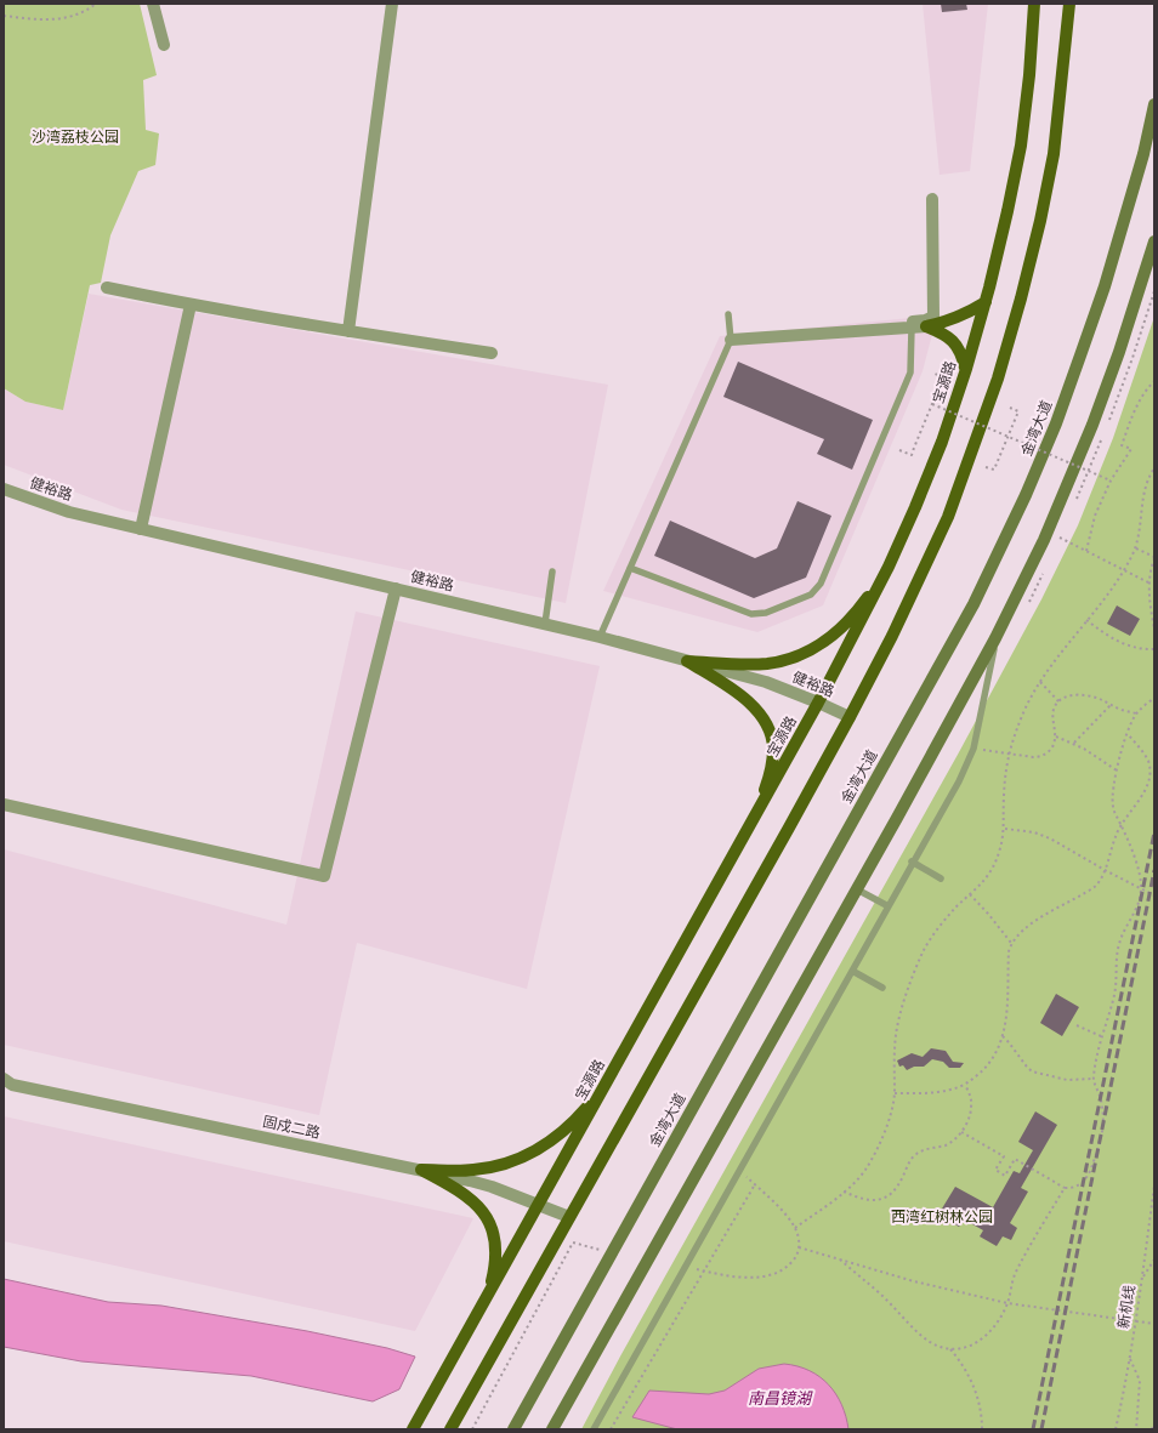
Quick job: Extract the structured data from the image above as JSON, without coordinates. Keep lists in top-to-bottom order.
{
  "streets": {
    "main road": ["宝源路", "金湾大道"],
    "street": ["健裕路", "固戍二路"],
    "path": ["新机线"]
  },
  "crossings": [
    ["宝源路", "健裕路"],
    ["宝源路", "固戍二路"]
  ],
  "water": ["南昌镜湖"],
  "parks": ["沙湾荔枝公园", "西湾红树林公园"]
}
